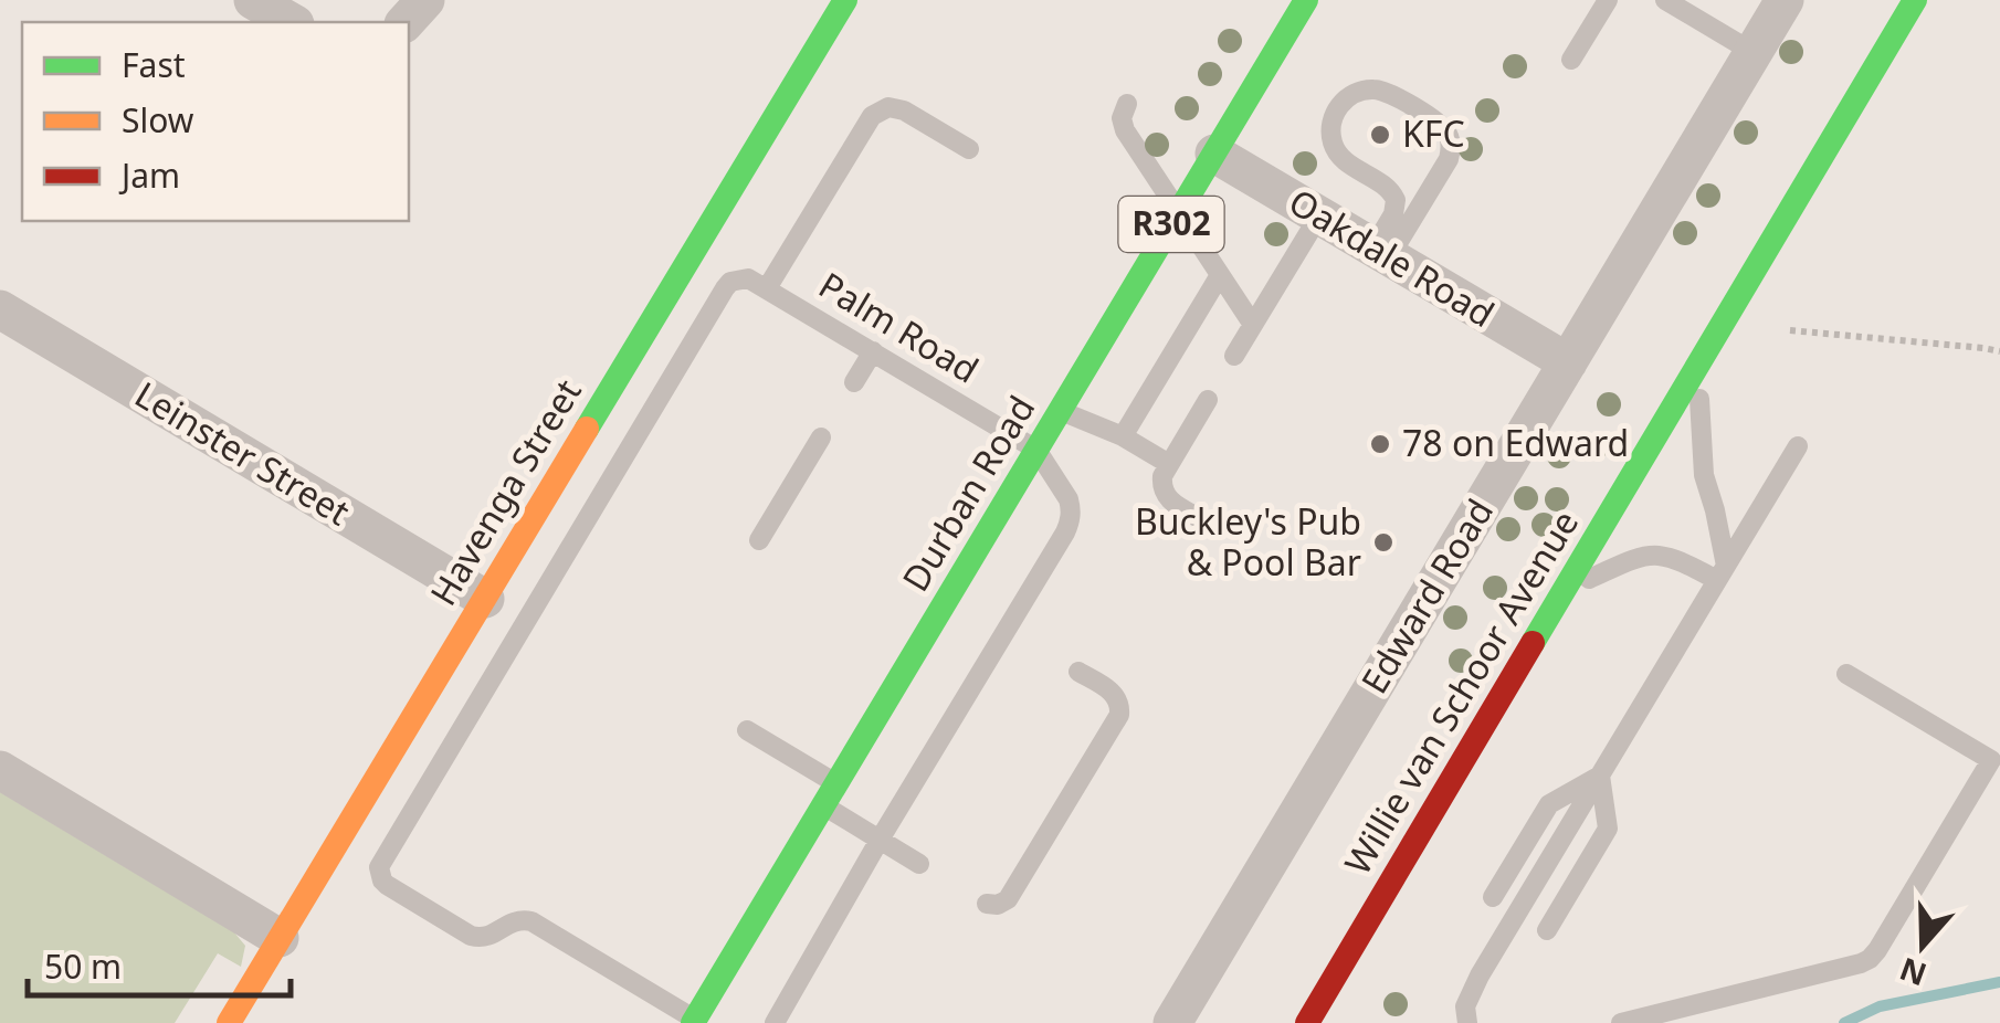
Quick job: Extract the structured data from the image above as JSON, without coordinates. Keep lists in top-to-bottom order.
{
  "streets": {
    "main road": [
      "R302",
      "Havenga Street",
      "Durban Road",
      "Willie van Schoor Avenue"
    ],
    "street": ["Oakdale Road", "Leinster Street", "Edward Road"],
    "lane": ["Palm Road"]
  },
  "crossings": [
    ["Oakdale Road", "Durban Road"],
    ["Oakdale Road", "Edward Road"],
    ["Palm Road", "Durban Road"],
    ["Leinster Street", "Havenga Street"]
  ],
  "places": ["KFC", "78 on Edward", "Buckley's Pub & Pool Bar"],
  "legend": ["Fast", "Slow", "Jam"],
  "scale_bar": "50 m",
  "north": "bottom"
}
